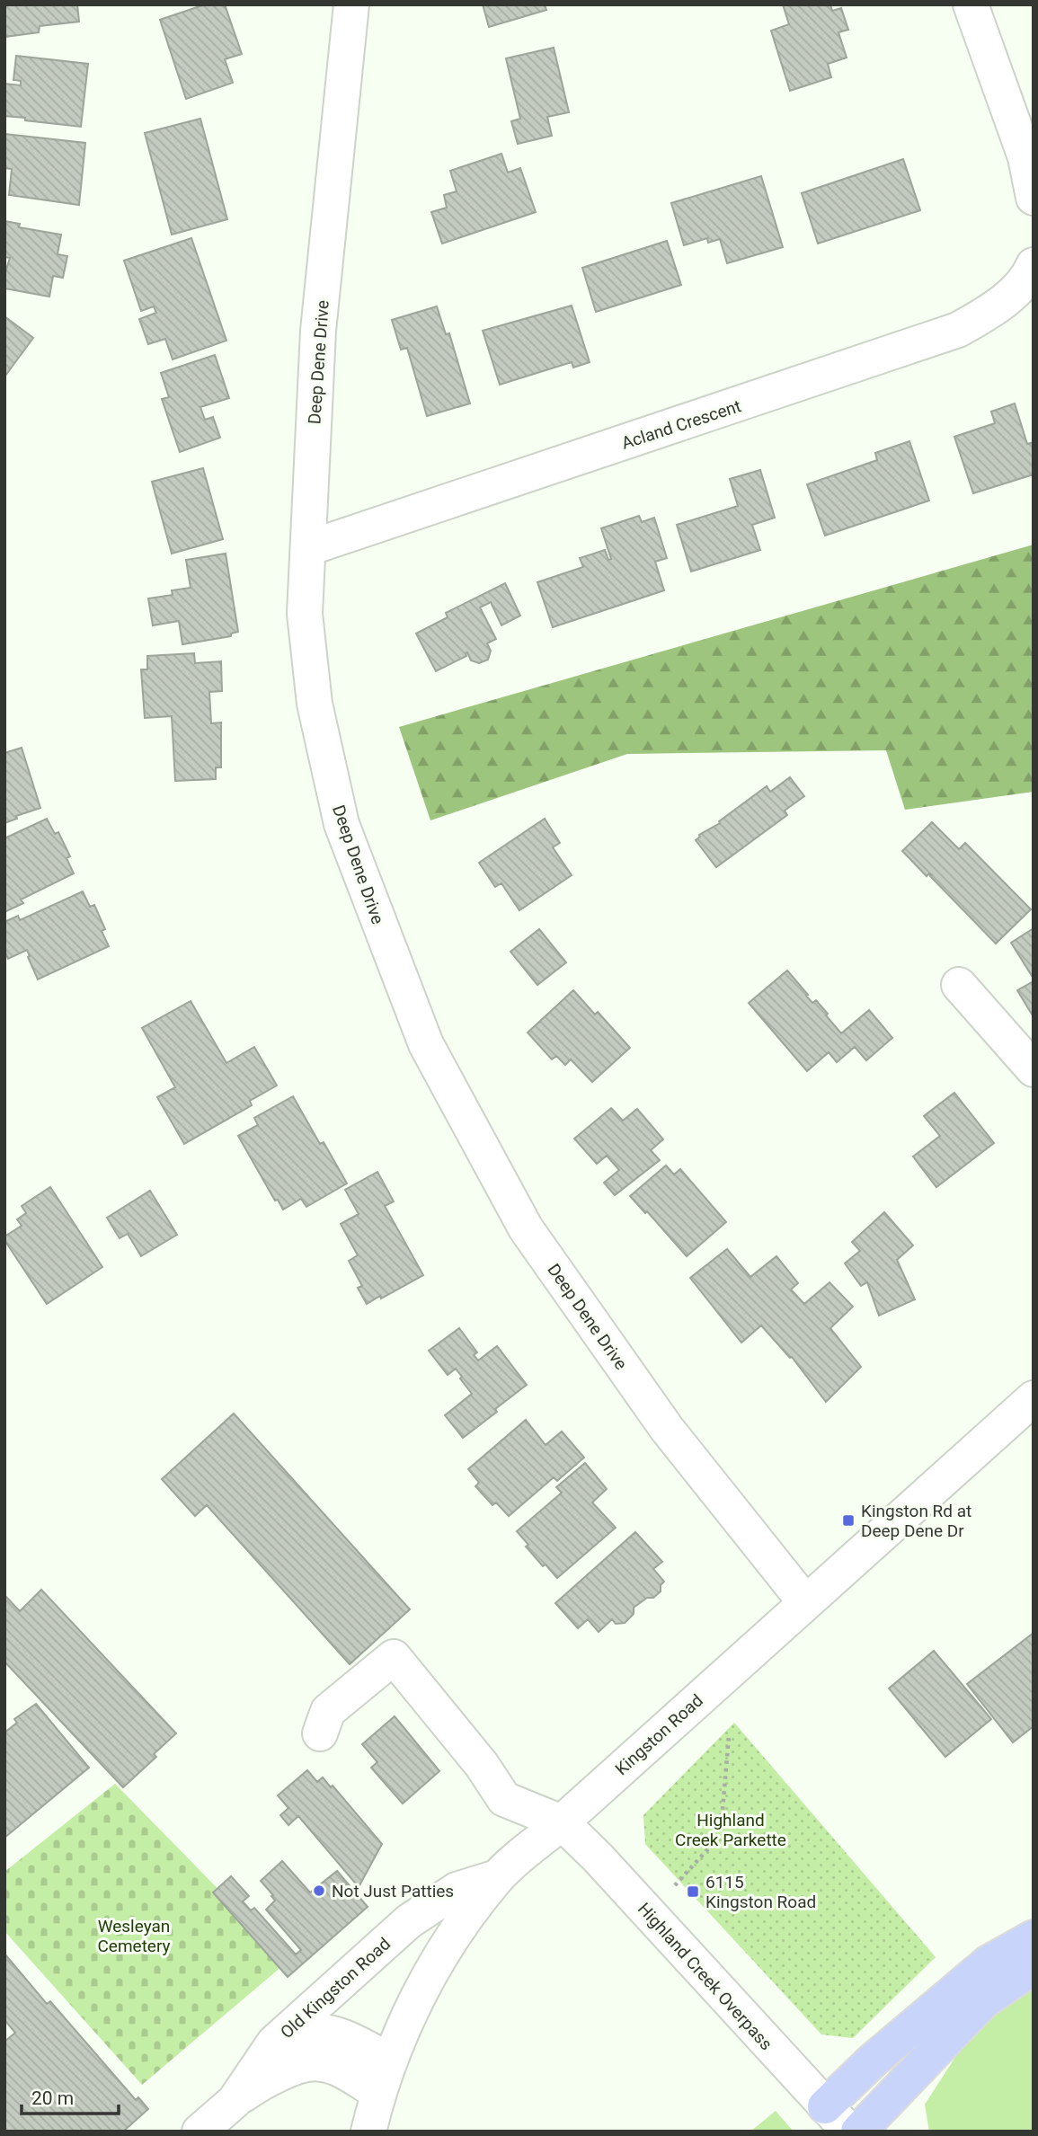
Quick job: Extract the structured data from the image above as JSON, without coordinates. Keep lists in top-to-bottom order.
{
  "streets": {
    "street": [
      "Deep Dene Drive",
      "Acland Crescent",
      "Kingston Road",
      "Highland Creek Overpass",
      "Old Kingston Road"
    ]
  },
  "crossings": [
    ["Deep Dene Drive", "Acland Crescent"],
    ["Deep Dene Drive", "Kingston Road"],
    ["Kingston Road", "Highland Creek Overpass"],
    ["Kingston Road", "Old Kingston Road"]
  ],
  "parks": ["Highland Creek Parkette", "Wesleyan Cemetery"],
  "places": {
    "transit": ["Kingston Rd at Deep Dene Dr", "6115 Kingston Road"],
    "other": ["Not Just Patties"]
  },
  "scale_bar": "20 m"
}
